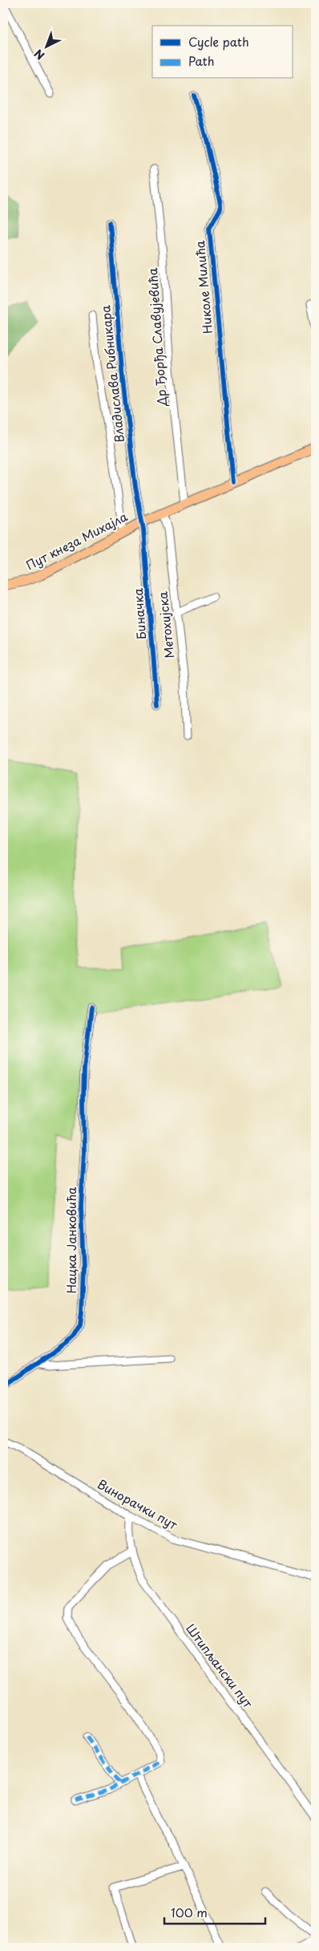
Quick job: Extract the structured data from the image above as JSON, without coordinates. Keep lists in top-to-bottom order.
{
  "streets": {
    "main road": ["Пут кнеза Михајла"],
    "street": [
      "Николе Милића",
      "Др Ђорђа Славујевића",
      "Владислава Рибникара",
      "Биначка",
      "Метохијска",
      "Нацка Јанковића",
      "Винорачки пут",
      "Штипљански пут"
    ]
  },
  "crossings": [
    ["Николе Милића", "Пут кнеза Михајла"],
    ["Др Ђорђа Славујевића", "Пут кнеза Михајла"],
    ["Владислава Рибникара", "Пут кнеза Михајла"],
    ["Владислава Рибникара", "Биначка"],
    ["Пут кнеза Михајла", "Биначка"],
    ["Пут кнеза Михајла", "Метохијска"],
    ["Винорачки пут", "Штипљански пут"]
  ],
  "legend": ["Cycle path", "Path"],
  "scale_bar": "100 m",
  "north": "bottom left"
}
